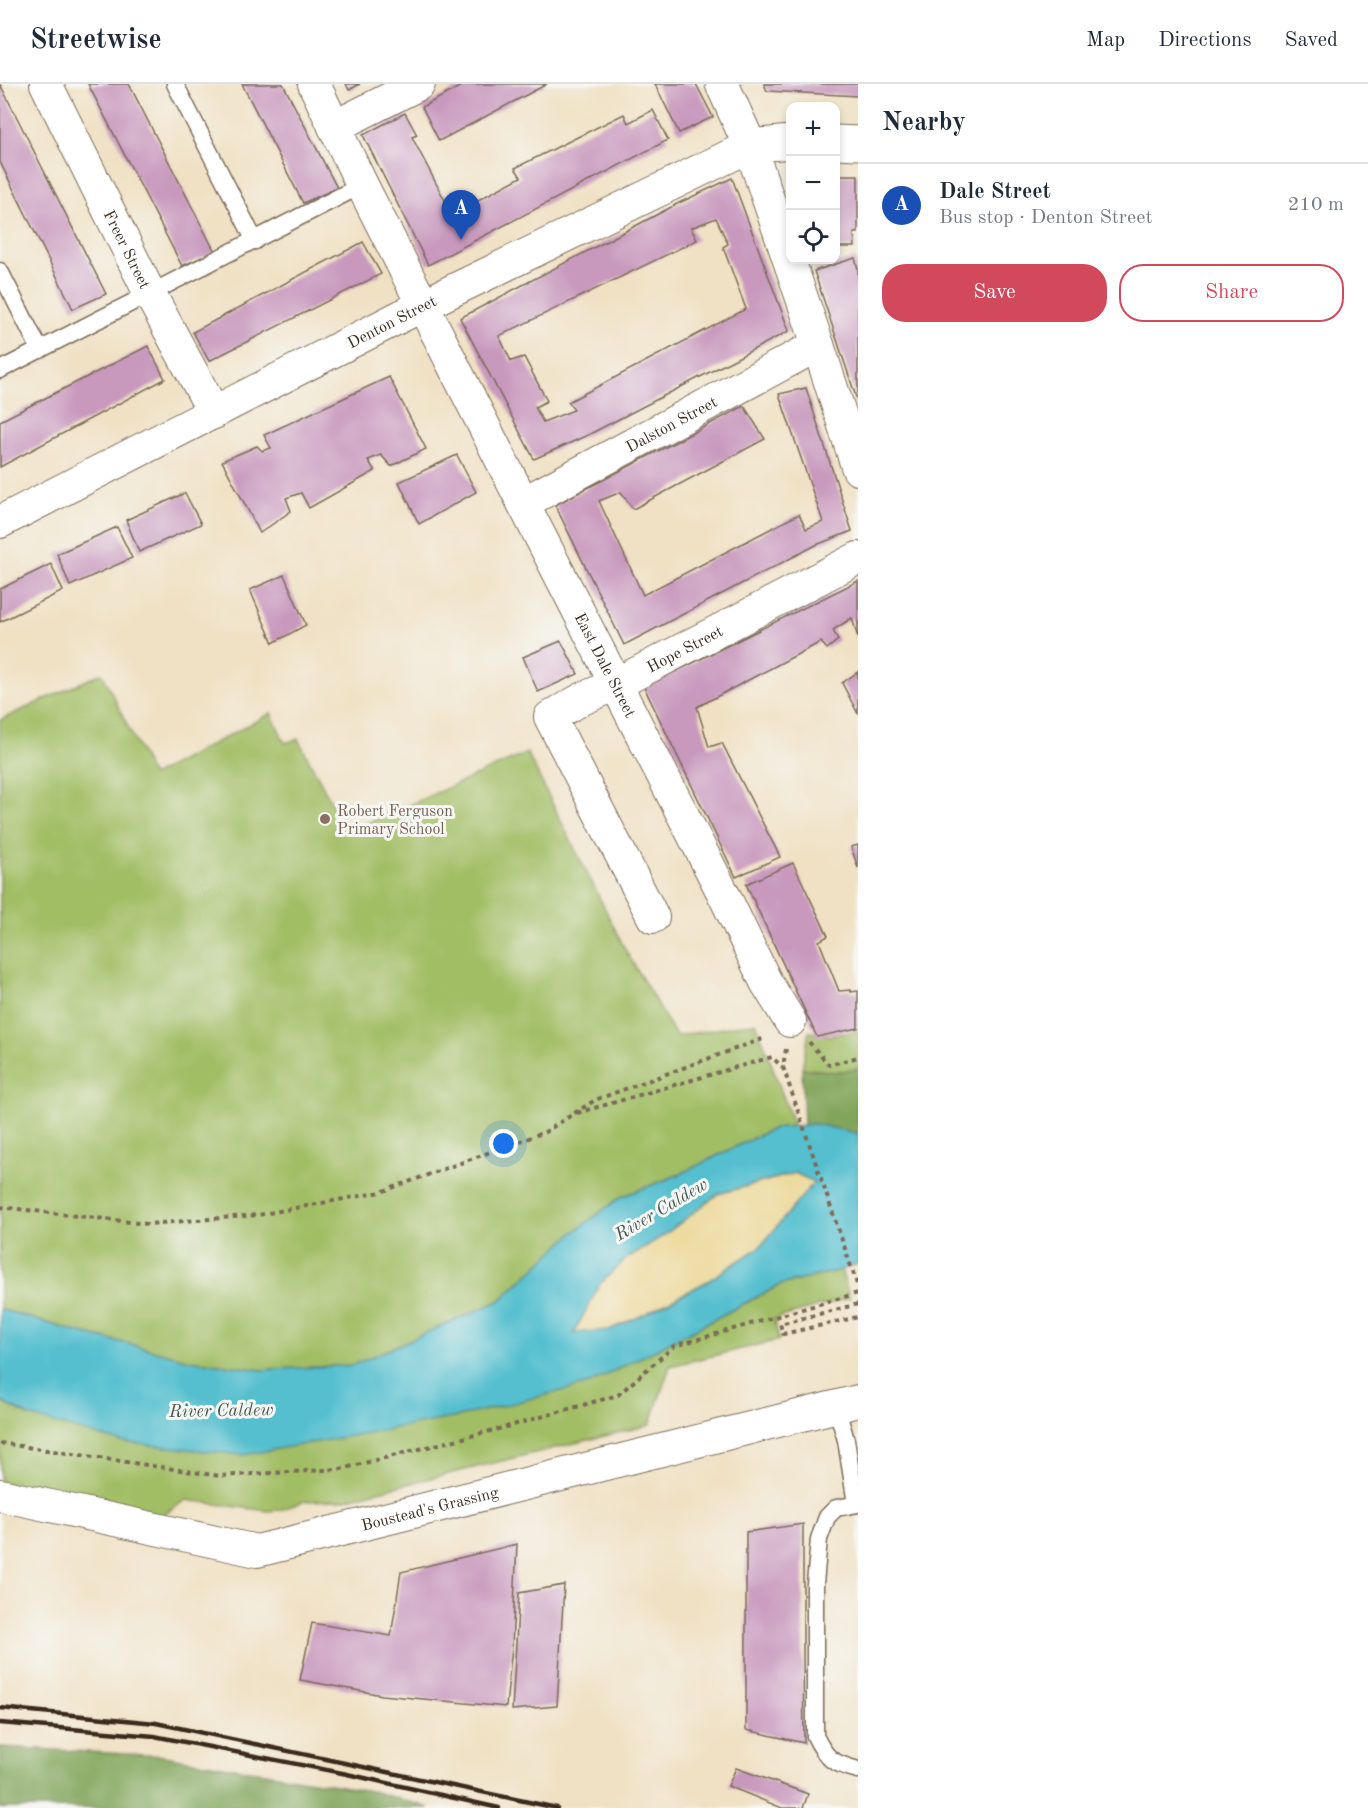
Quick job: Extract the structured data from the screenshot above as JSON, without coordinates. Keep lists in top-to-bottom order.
{
  "streets": {
    "street": [
      "Freer Street",
      "Denton Street",
      "Dalston Street",
      "Hope Street",
      "East Dale Street",
      "Boustead's Grassing"
    ]
  },
  "crossings": [
    ["Freer Street", "Denton Street"],
    ["Denton Street", "East Dale Street"],
    ["Dalston Street", "East Dale Street"],
    ["Hope Street", "East Dale Street"]
  ],
  "water": ["River Caldew"],
  "places": ["Robert Ferguson Primary School"],
  "page": {
    "header": "Streetwise",
    "nav": ["Map", "Directions", "Saved"],
    "heading": "Nearby",
    "map_buttons": ["+", "−"],
    "list": [
      {
        "mark": "A",
        "name": "Dale Street",
        "note": "Bus stop · Denton Street",
        "value": "210 m"
      }
    ],
    "pins": "A",
    "buttons": ["Save", "Share"]
  }
}
